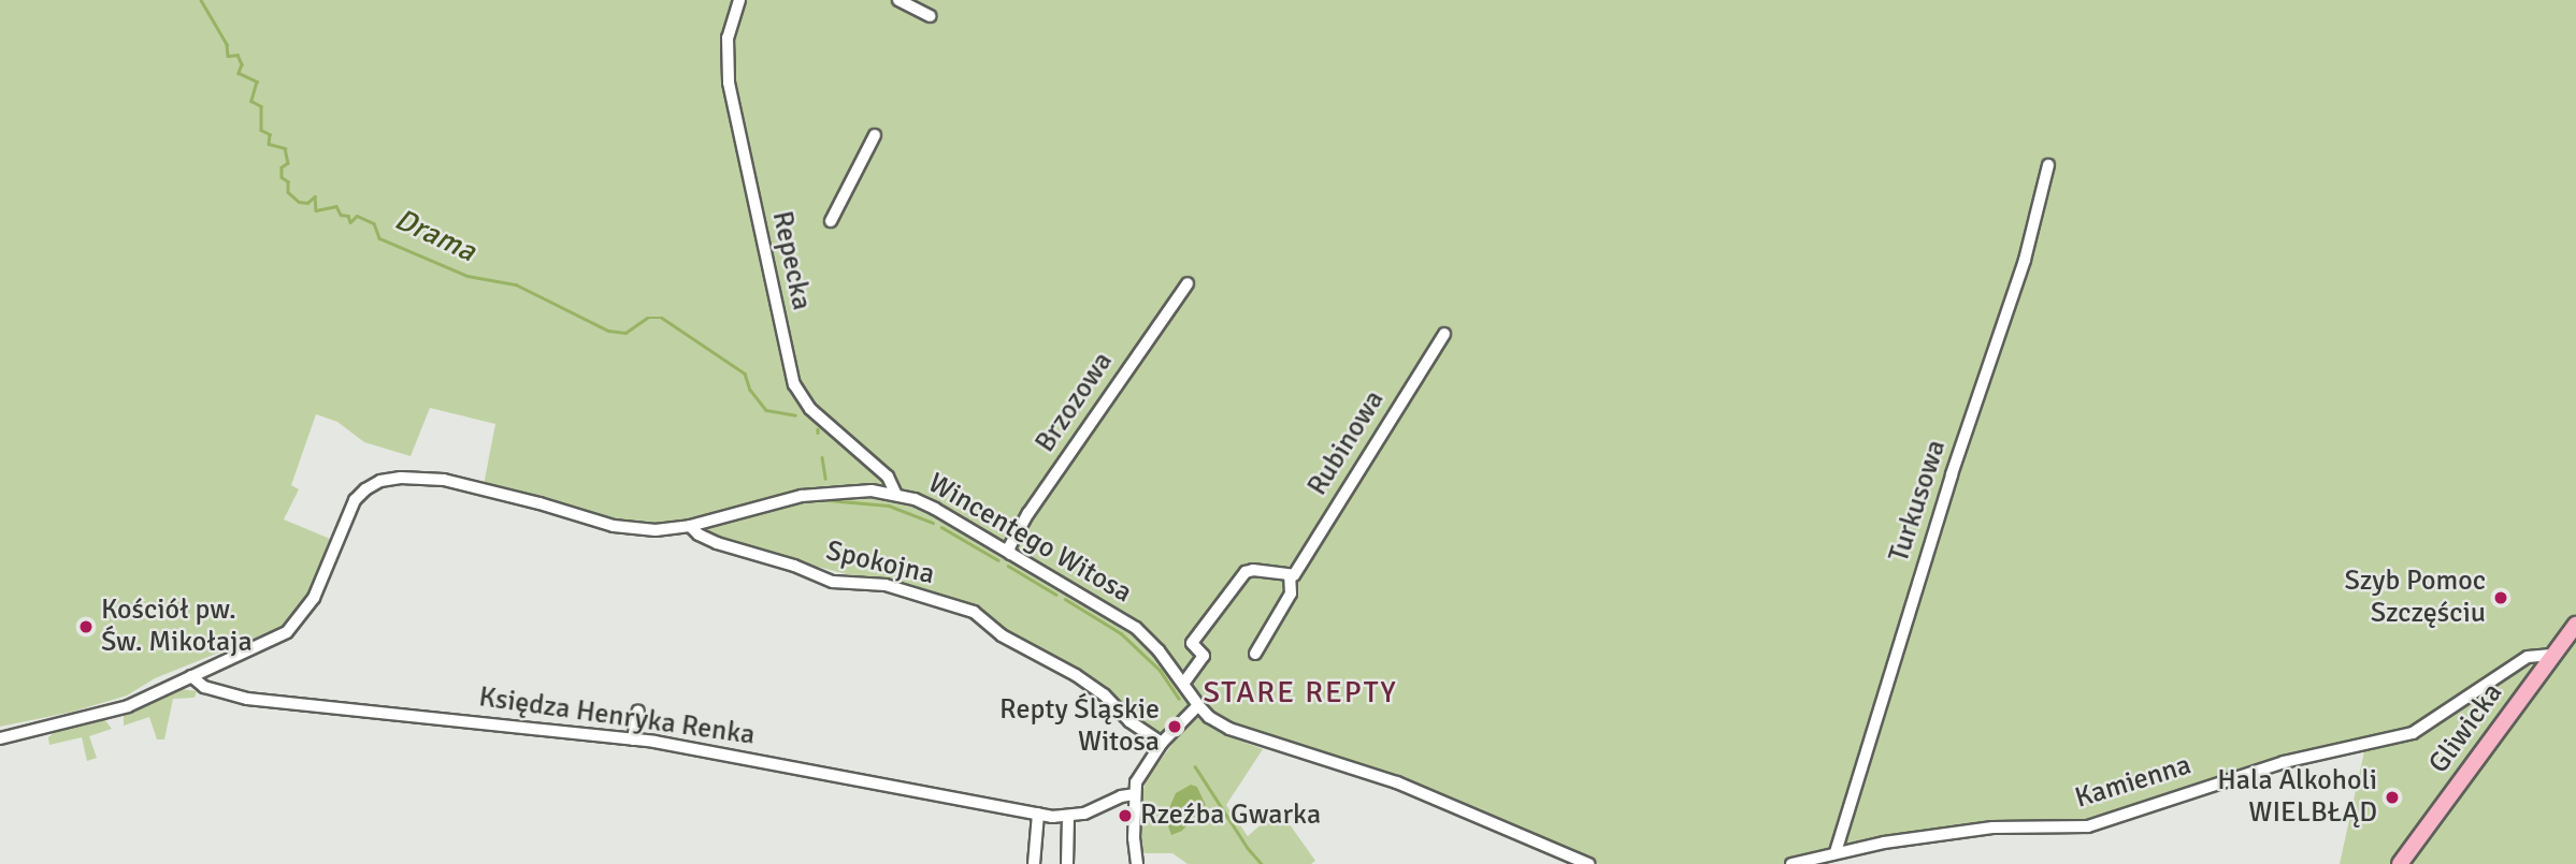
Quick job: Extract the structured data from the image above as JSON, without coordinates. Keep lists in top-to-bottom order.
{
  "streets": {
    "main road": ["Gliwicka"],
    "street": [
      "Repecka",
      "Brzozowa",
      "Rubinowa",
      "Turkusowa",
      "Wincentego Witosa",
      "Spokojna",
      "Księdza Henryka Renka",
      "Kamienna"
    ]
  },
  "crossings": [
    ["Repecka", "Wincentego Witosa"],
    ["Brzozowa", "Wincentego Witosa"],
    ["Turkusowa", "Kamienna"],
    ["Wincentego Witosa", "Spokojna"],
    ["Wincentego Witosa", "Księdza Henryka Renka"],
    ["Gliwicka", "Kamienna"]
  ],
  "districts": ["STARE REPTY"],
  "water": ["Drama"],
  "places": [
    "Szyb Pomoc Szczęściu",
    "Kościół pw. Św. Mikołaja",
    "Repty Śląskie Witosa",
    "Hala Alkoholi WIELBŁĄD",
    "Rzeźba Gwarka"
  ]
}
